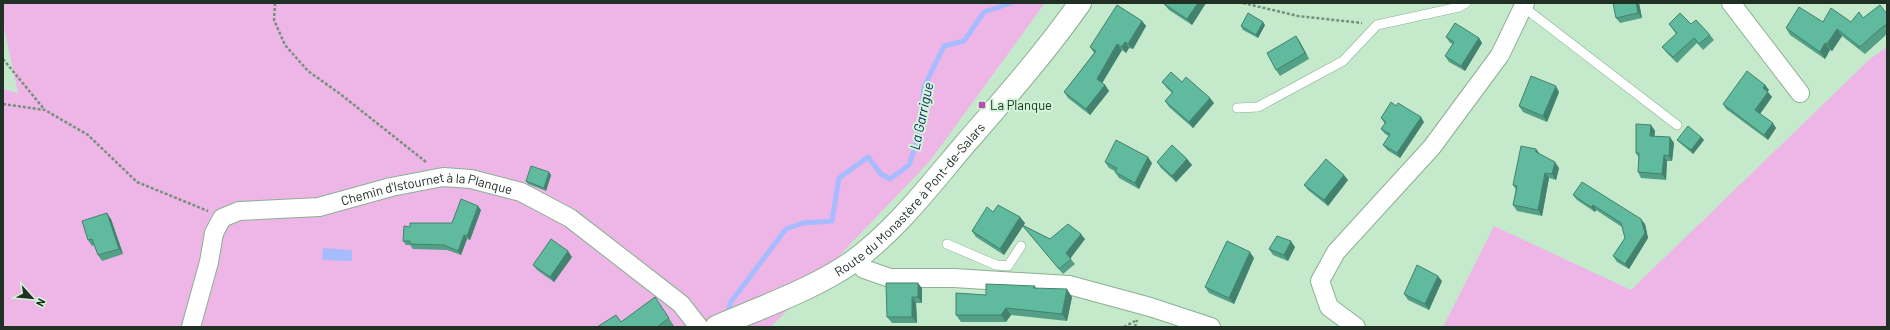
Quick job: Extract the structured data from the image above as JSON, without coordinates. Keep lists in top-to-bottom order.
{
  "streets": {
    "street": ["Chemin d'Istournet à la Planque", "Route du Monastère à Pont-de-Salars"]
  },
  "water": ["La Garrigue"],
  "places": {
    "transit": ["La Planque"]
  },
  "north": "bottom right"
}
